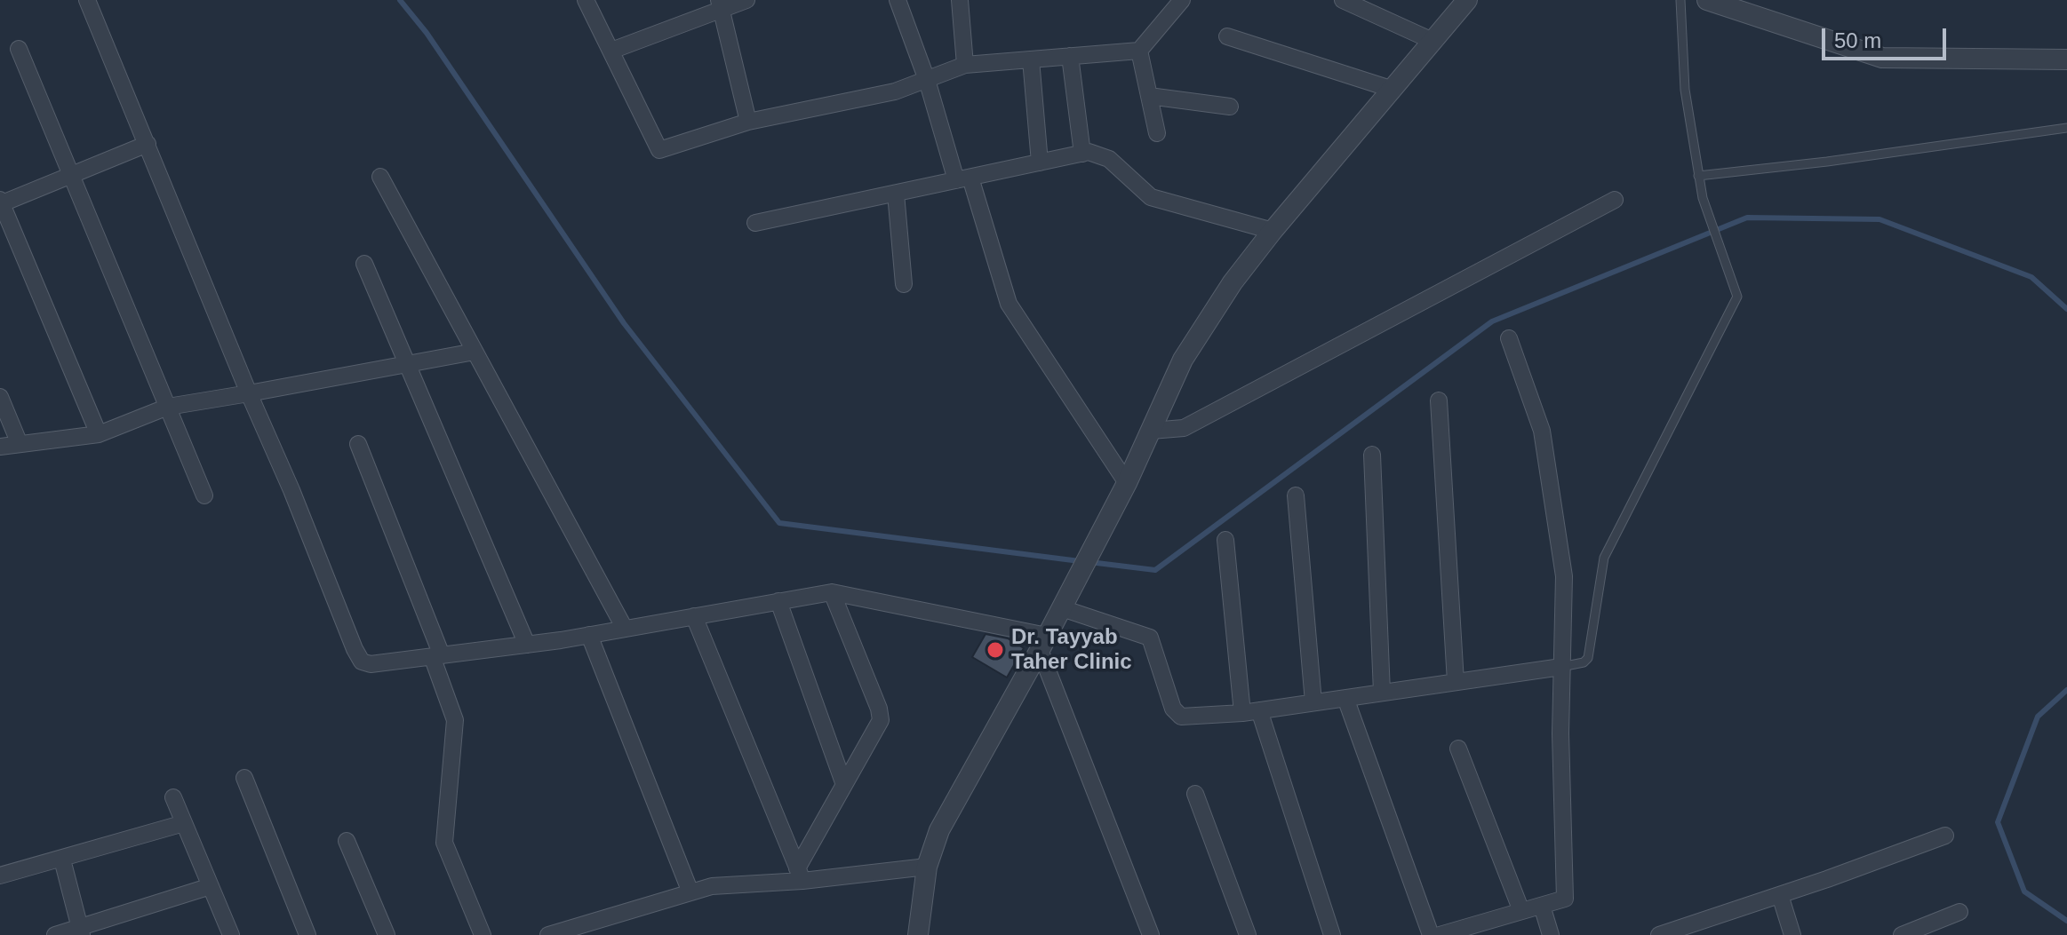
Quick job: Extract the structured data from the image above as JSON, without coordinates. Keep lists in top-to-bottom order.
{
  "places": ["Dr. Tayyab Taher Clinic"],
  "scale_bar": "50 m"
}
